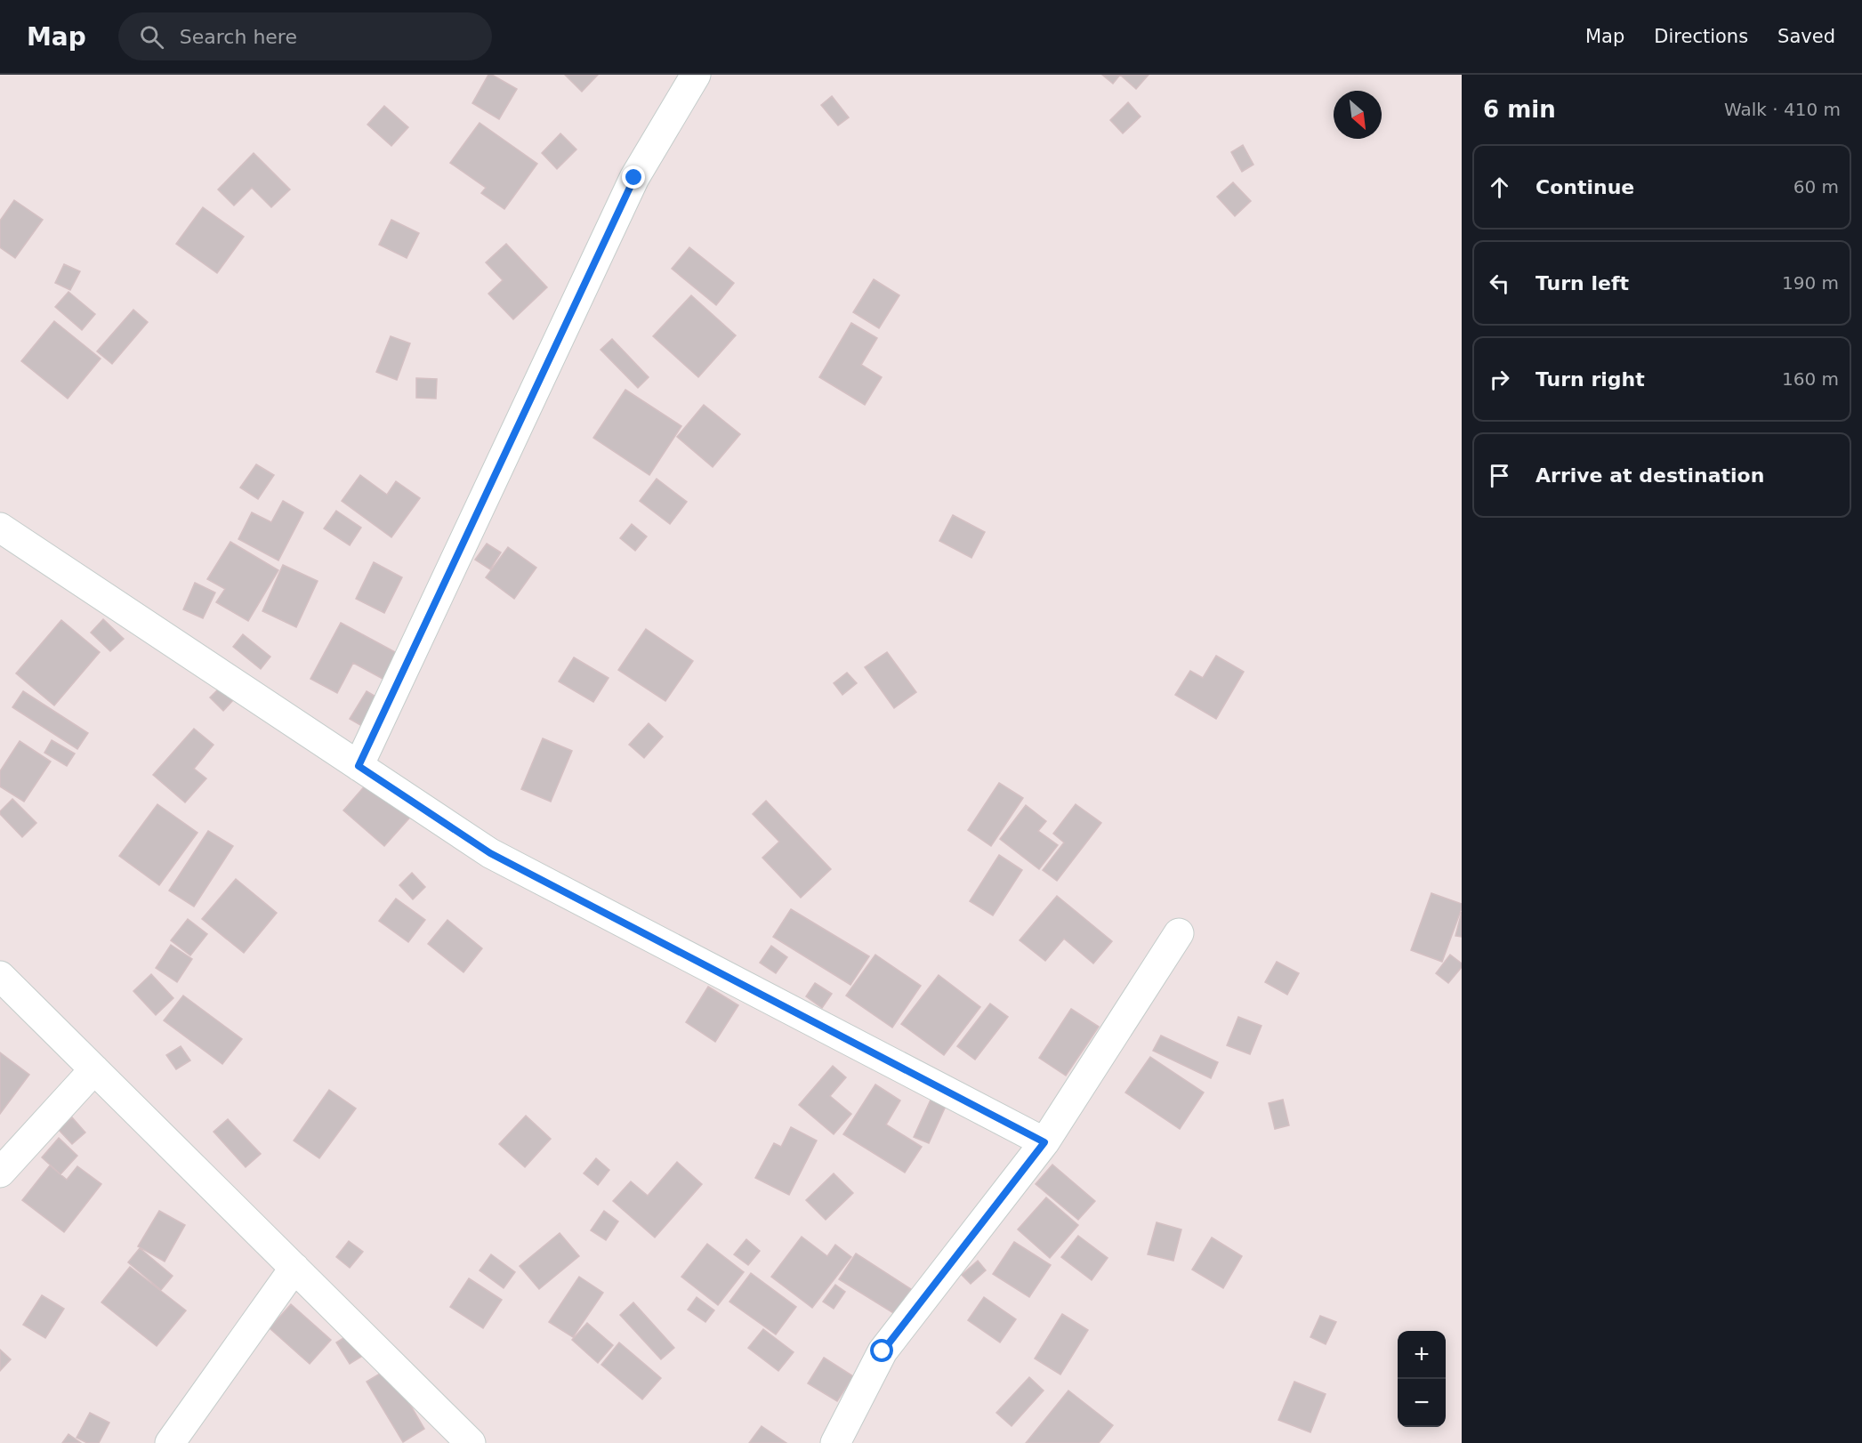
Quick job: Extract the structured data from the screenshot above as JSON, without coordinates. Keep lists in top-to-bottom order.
{
  "north": "bottom right",
  "page": {
    "header": "Map",
    "search": "Search here",
    "nav": ["Map", "Directions", "Saved"],
    "heading": ["6 min", "Walk · 410 m"],
    "list": [
      ["Continue", "60 m"],
      ["Turn left", "190 m"],
      ["Turn right", "160 m"],
      "Arrive at destination"
    ],
    "map_buttons": ["+", "−"]
  }
}
